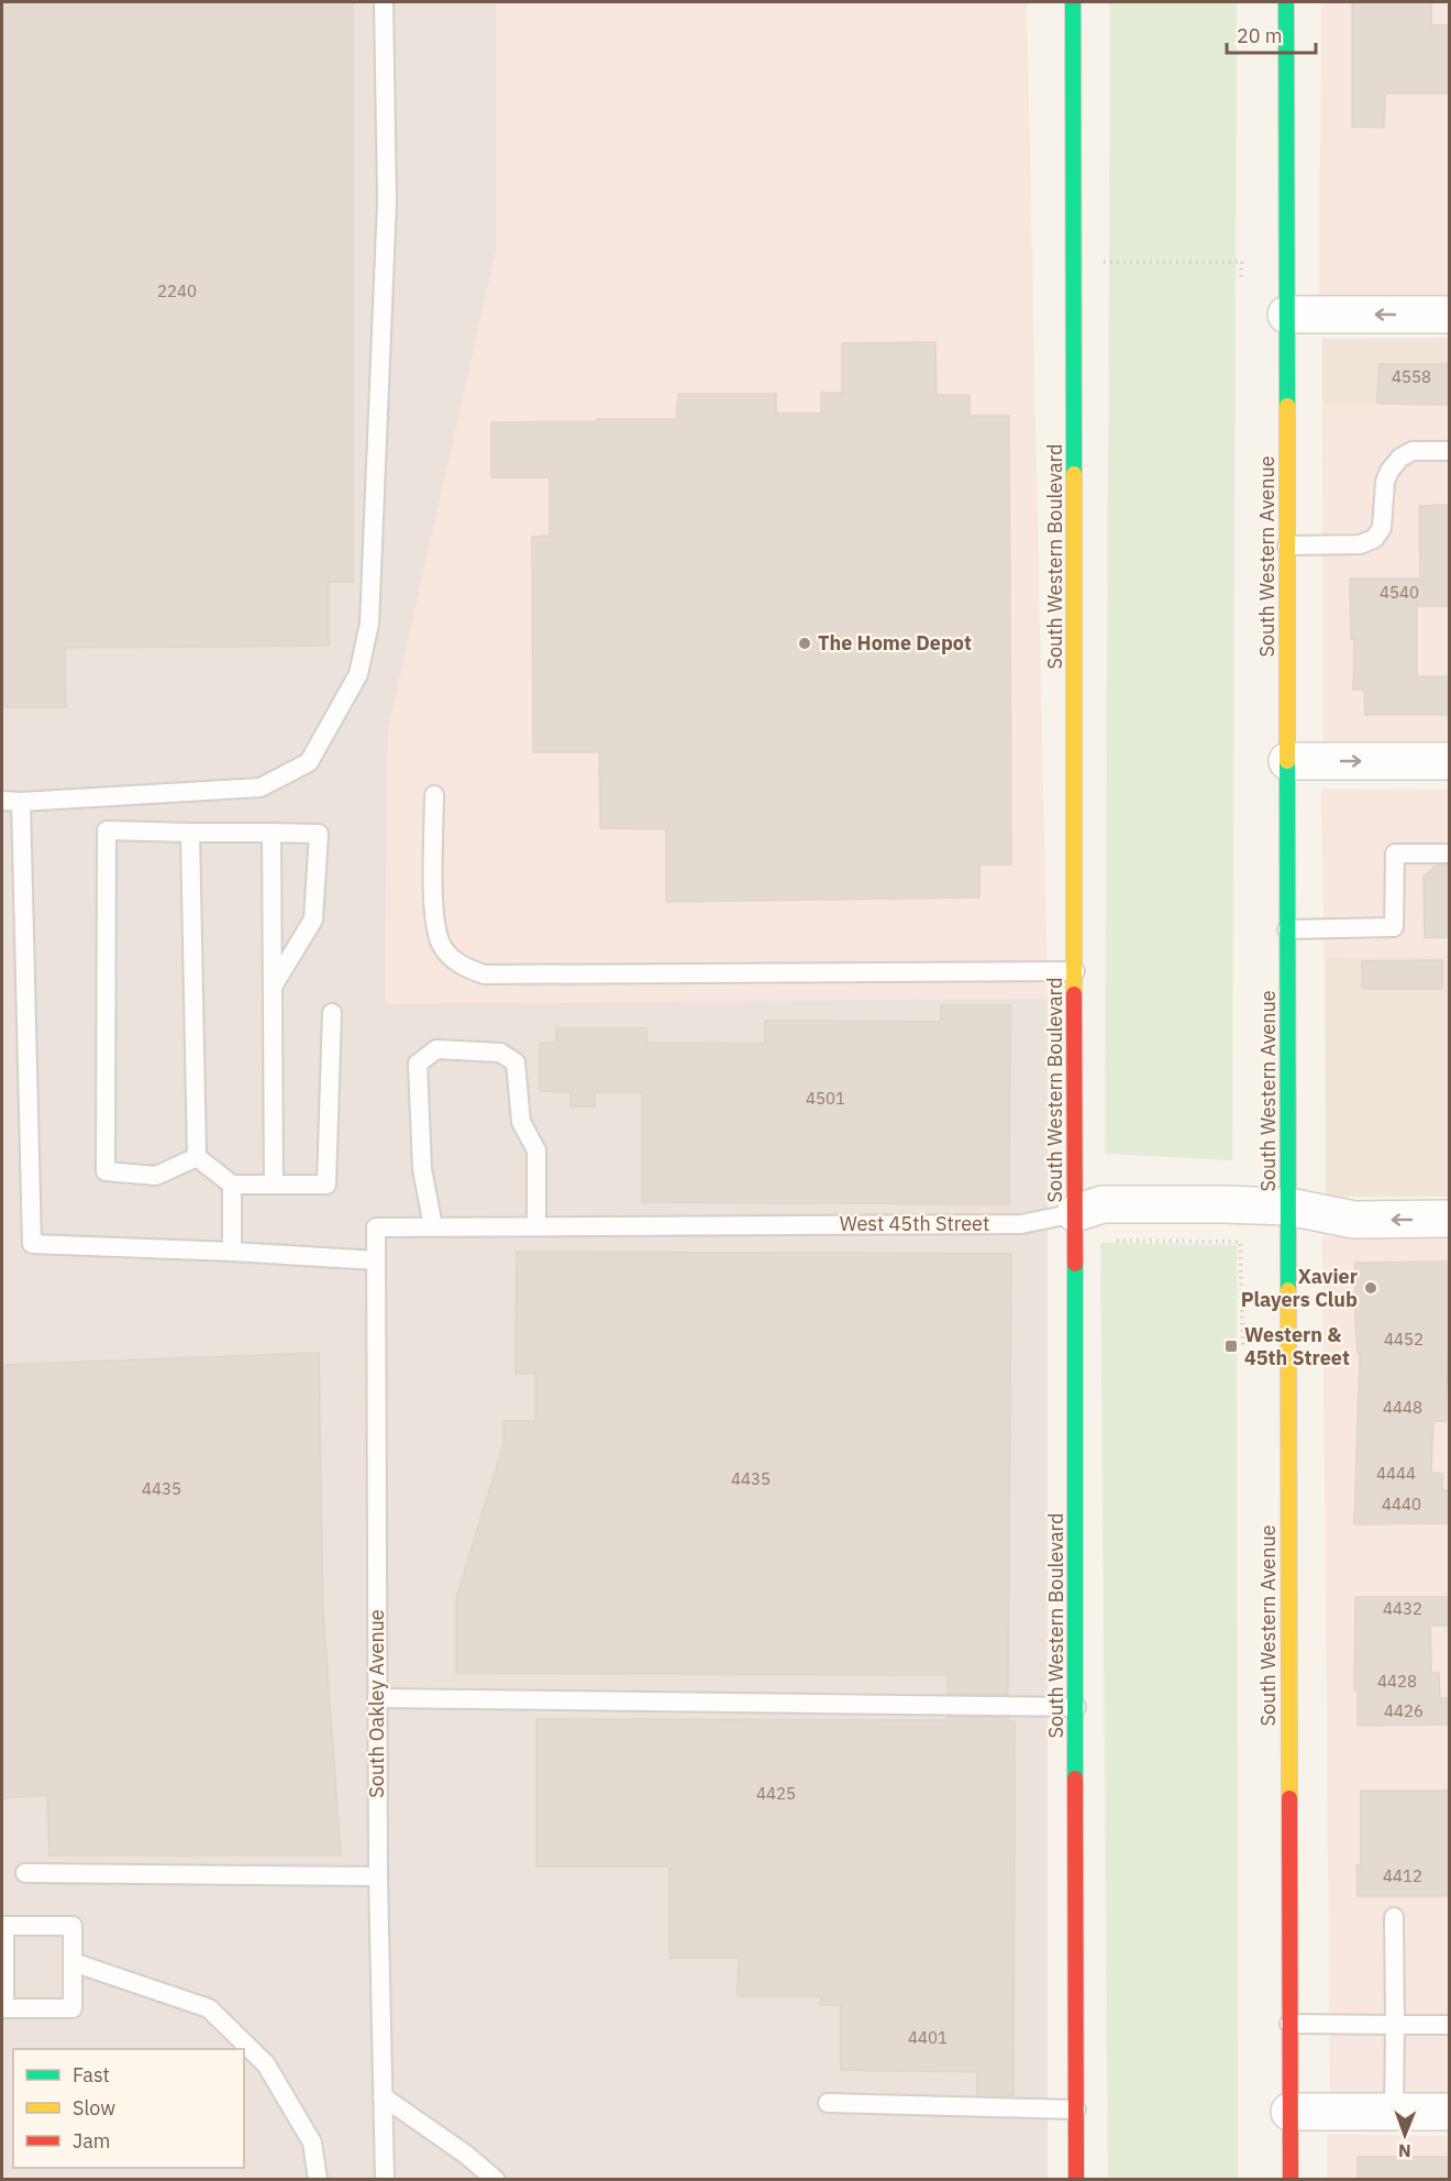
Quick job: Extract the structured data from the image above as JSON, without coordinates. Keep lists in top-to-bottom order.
{
  "streets": {
    "main road": ["South Western Boulevard", "South Western Avenue"],
    "street": ["West 45th Street"],
    "lane": ["South Oakley Avenue"]
  },
  "crossings": [
    ["South Western Boulevard", "West 45th Street"],
    ["South Western Avenue", "West 45th Street"],
    ["West 45th Street", "South Oakley Avenue"]
  ],
  "places": {
    "other": ["The Home Depot", "Xavier Players Club"],
    "transit": ["Western & 45th Street"]
  },
  "house_numbers": [
    "2240",
    "4558",
    "4540",
    "4501",
    "4452",
    "4448",
    "4444",
    "4435",
    "4435",
    "4440",
    "4432",
    "4428",
    "4426",
    "4425",
    "4412",
    "4401"
  ],
  "legend": ["Fast", "Slow", "Jam"],
  "scale_bar": "20 m",
  "north": "bottom"
}
